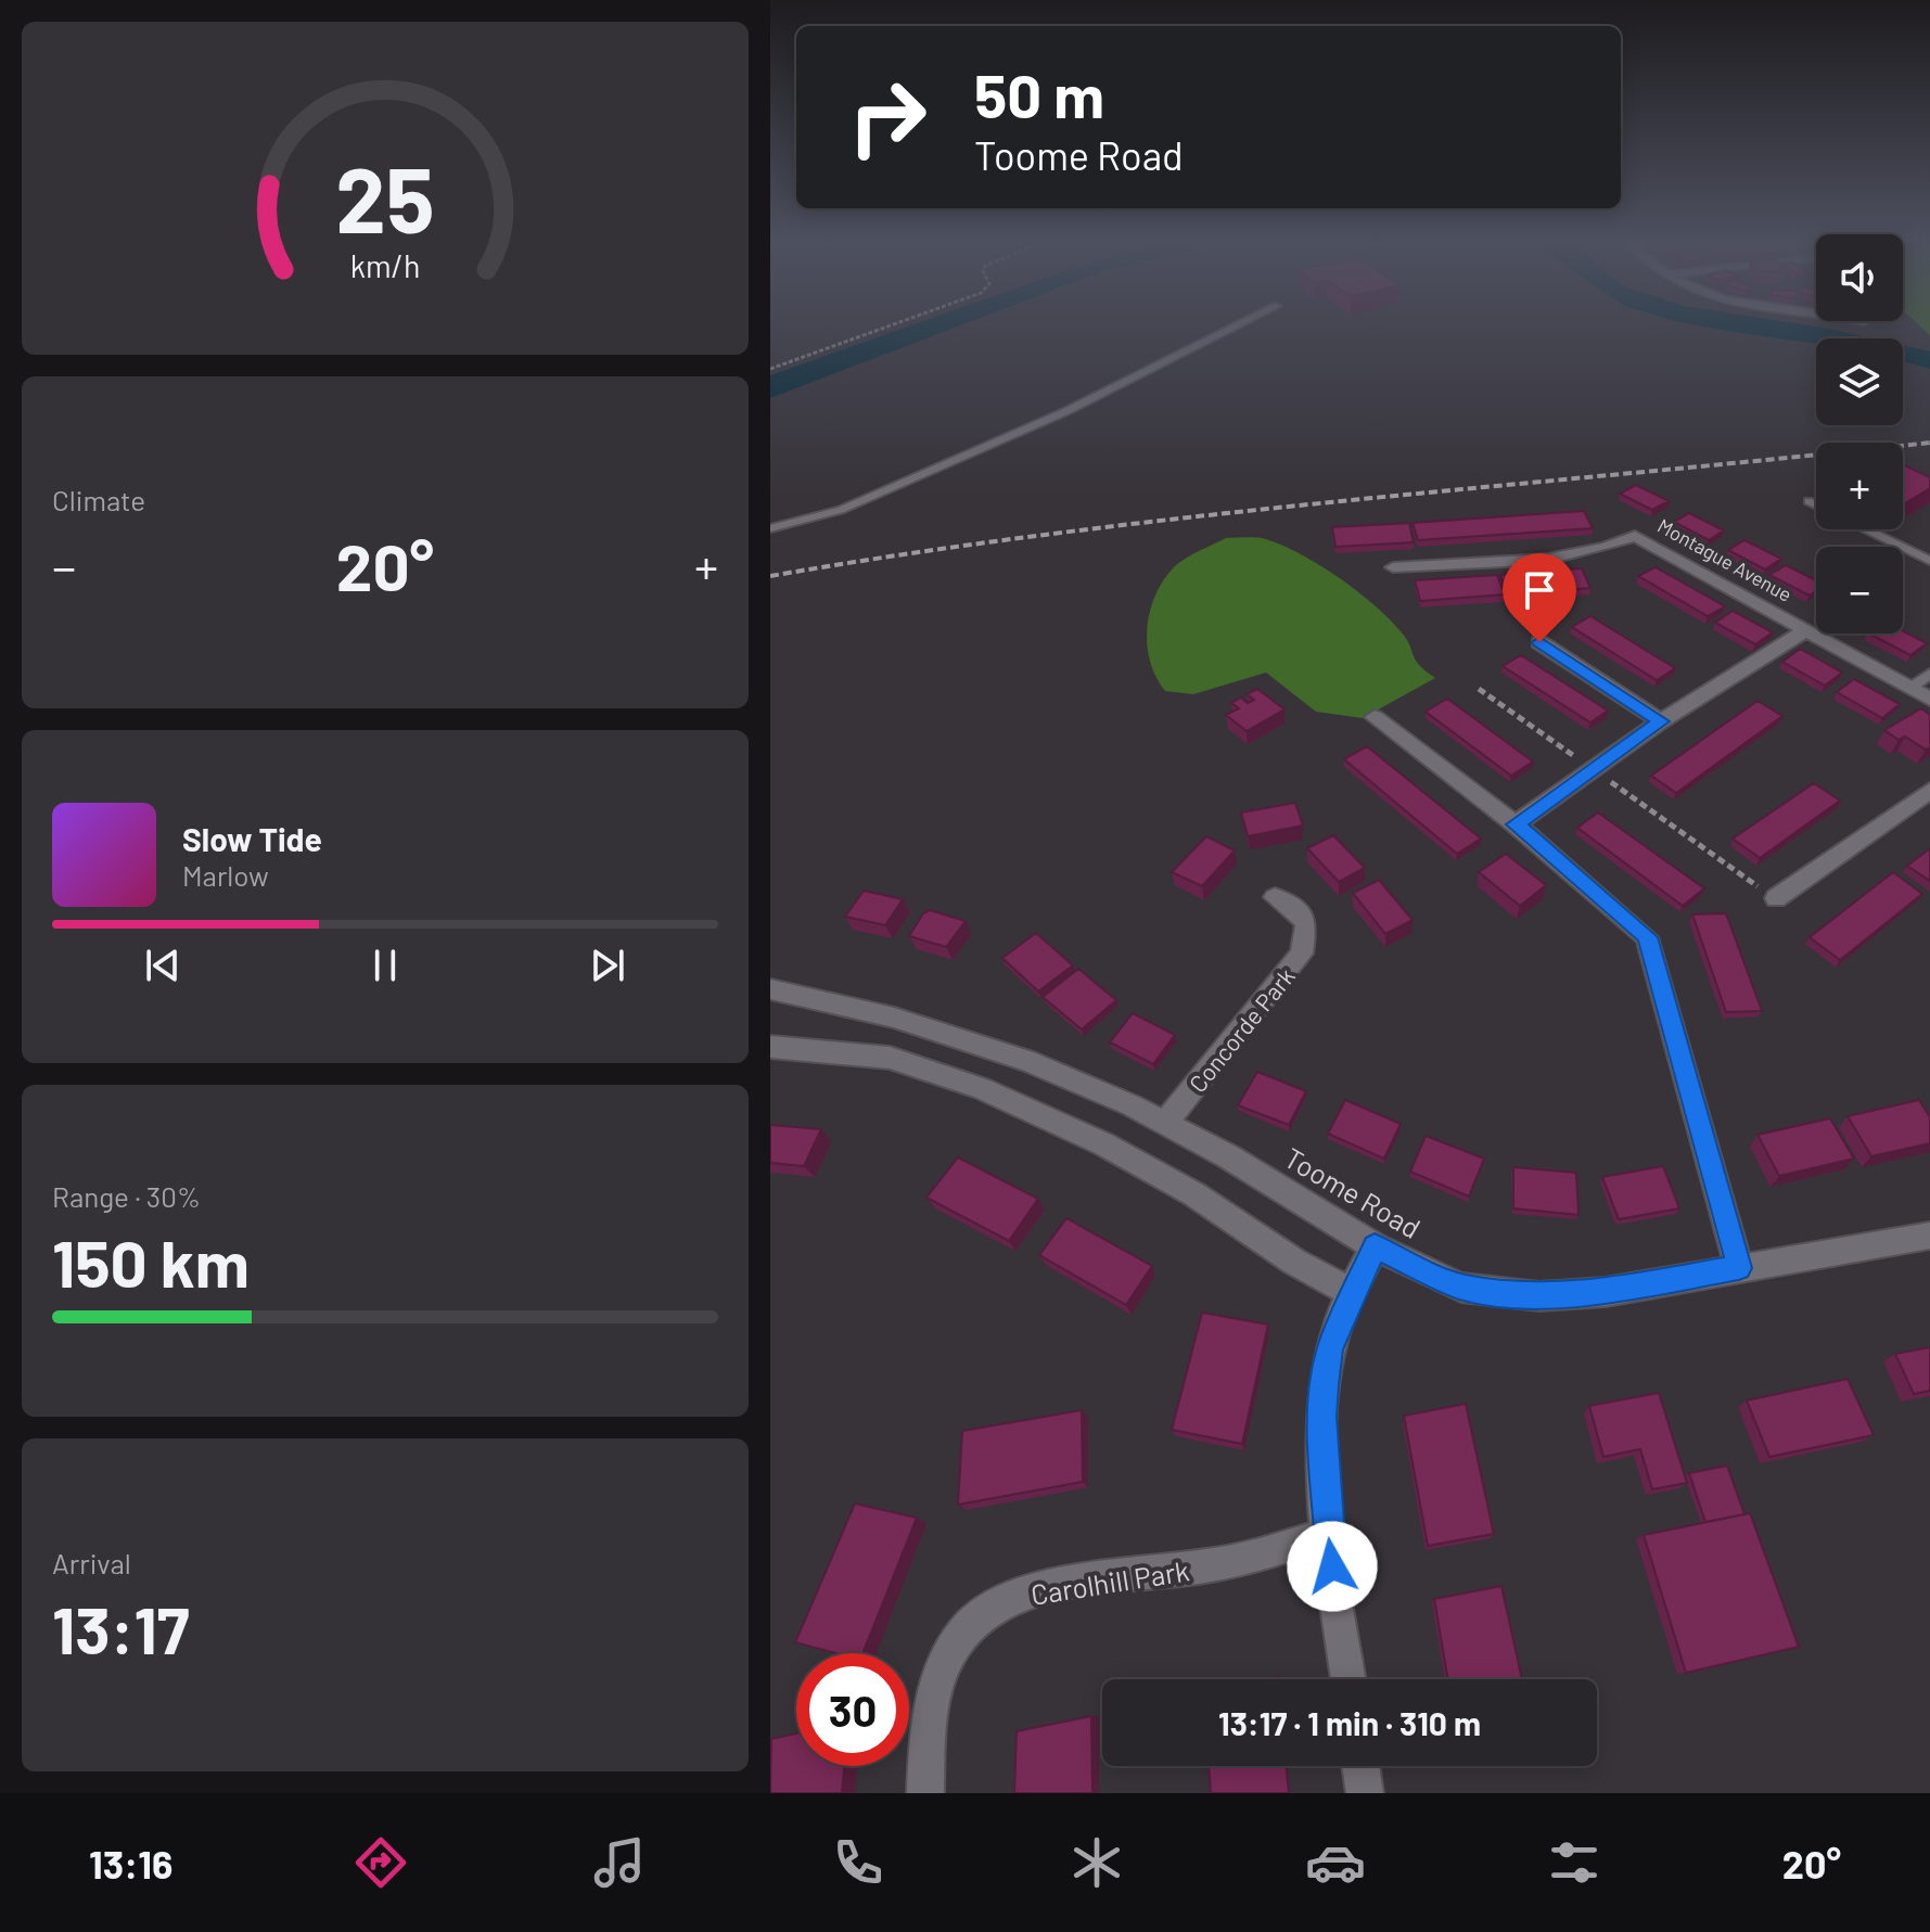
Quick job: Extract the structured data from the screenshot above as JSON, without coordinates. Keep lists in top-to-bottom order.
{
  "streets": {
    "street": [
      "Montague Avenue",
      "Concorde Park",
      "Toome Road",
      "Carolhill Park"
    ]
  },
  "crossings": [
    ["Concorde Park", "Toome Road"]
  ],
  "page": {
    "turn": ["50 m", "Toome Road"],
    "map_buttons": ["+", "−"],
    "tile": [
      "Climate",
      ["Range · 30%", "150 km"],
      ["Arrival", "13:17"]
    ],
    "heat": ["−", "20°", "+"],
    "song": ["Slow Tide", "Marlow"],
    "limit": "30",
    "trip": "13:17 · 1 min · 310 m",
    "tabs": ["13:16", "20°"],
    "gauge": ["25", "km/h"]
  }
}
